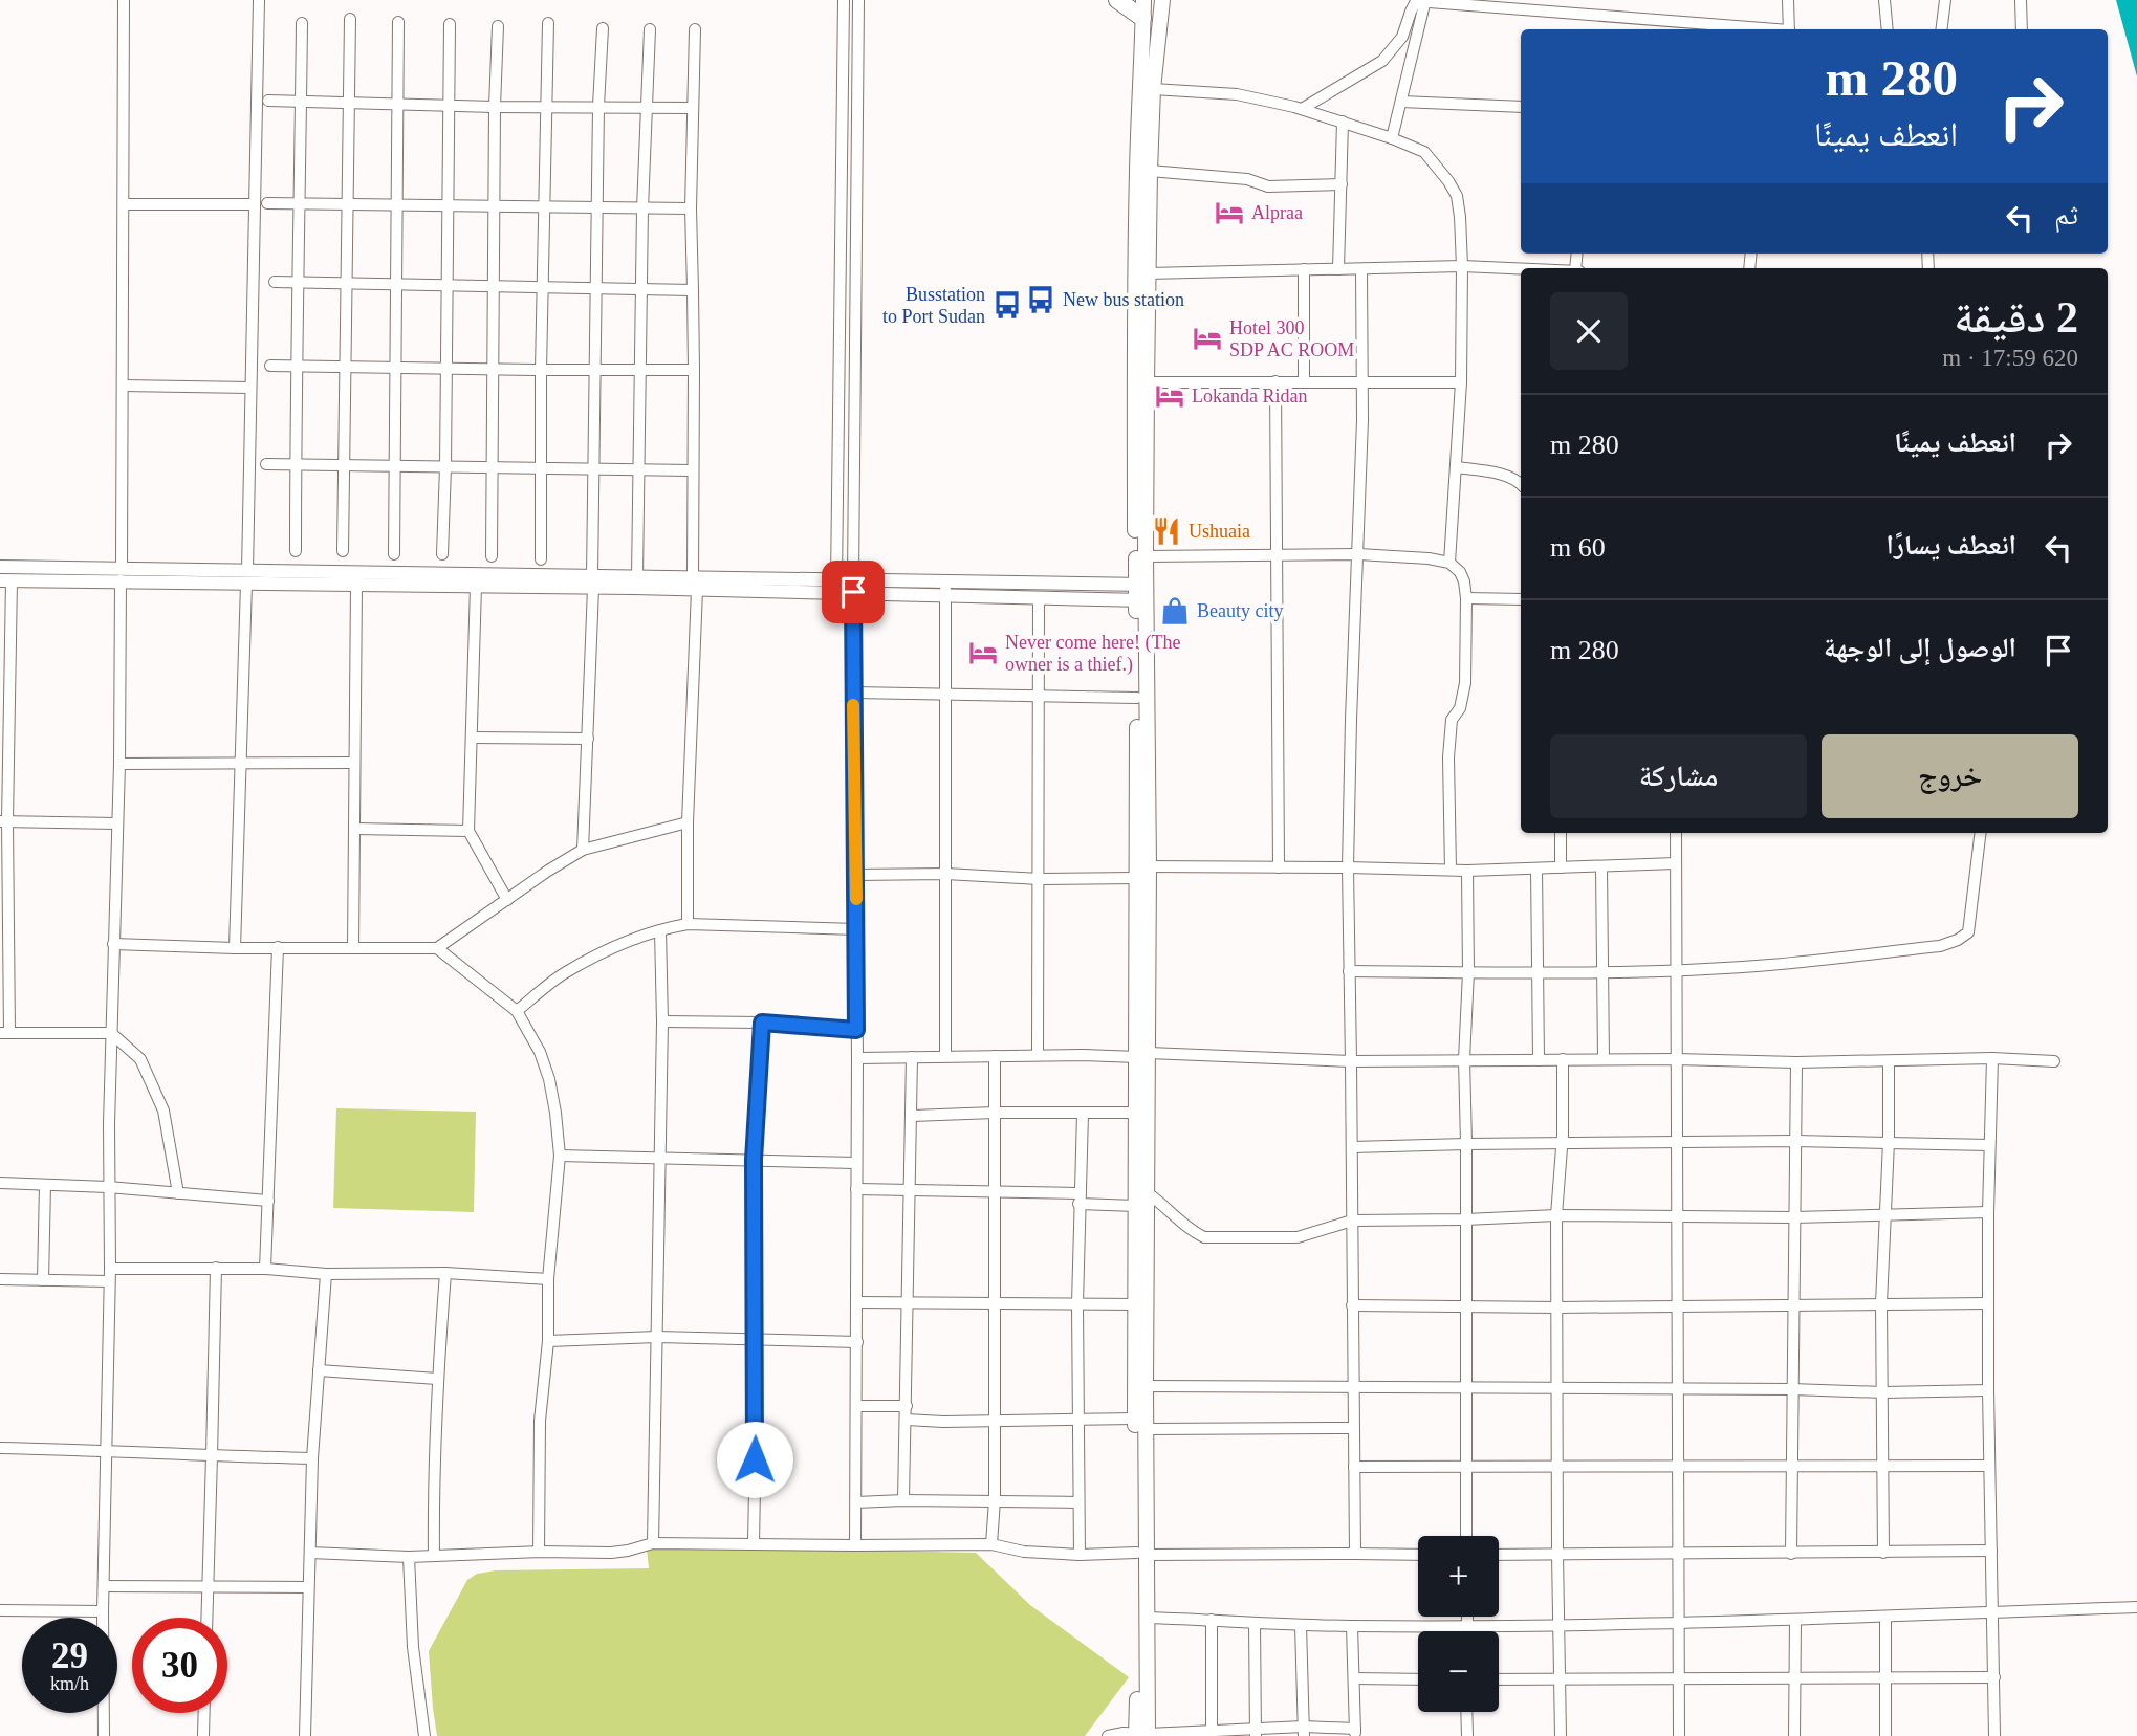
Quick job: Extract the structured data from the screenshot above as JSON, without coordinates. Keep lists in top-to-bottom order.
{
  "places": {
    "hotel": [
      "Alpraa",
      "Hotel 300 SDP AC ROOM",
      "Lokanda Ridan",
      "Never come here! (The owner is a thief.)"
    ],
    "bus stop": ["New bus station", "Busstation to Port Sudan"],
    "restaurant": ["Ushuaia"],
    "shop": ["Beauty city"]
  },
  "page": {
    "turn": ["280 m", "انعطف يمينًا"],
    "then": "ثم",
    "heading": ["2 دقيقة", "620 m · 17:59"],
    "list": [
      {
        "name": "انعطف يمينًا",
        "value": "280 m"
      },
      {
        "name": "انعطف يسارًا",
        "value": "60 m"
      },
      {
        "name": "الوصول إلى الوجهة",
        "value": "280 m"
      }
    ],
    "buttons": ["خروج", "مشاركة"],
    "map_buttons": ["+", "−"],
    "speed": "29 km/h",
    "limit": "30"
  }
}
